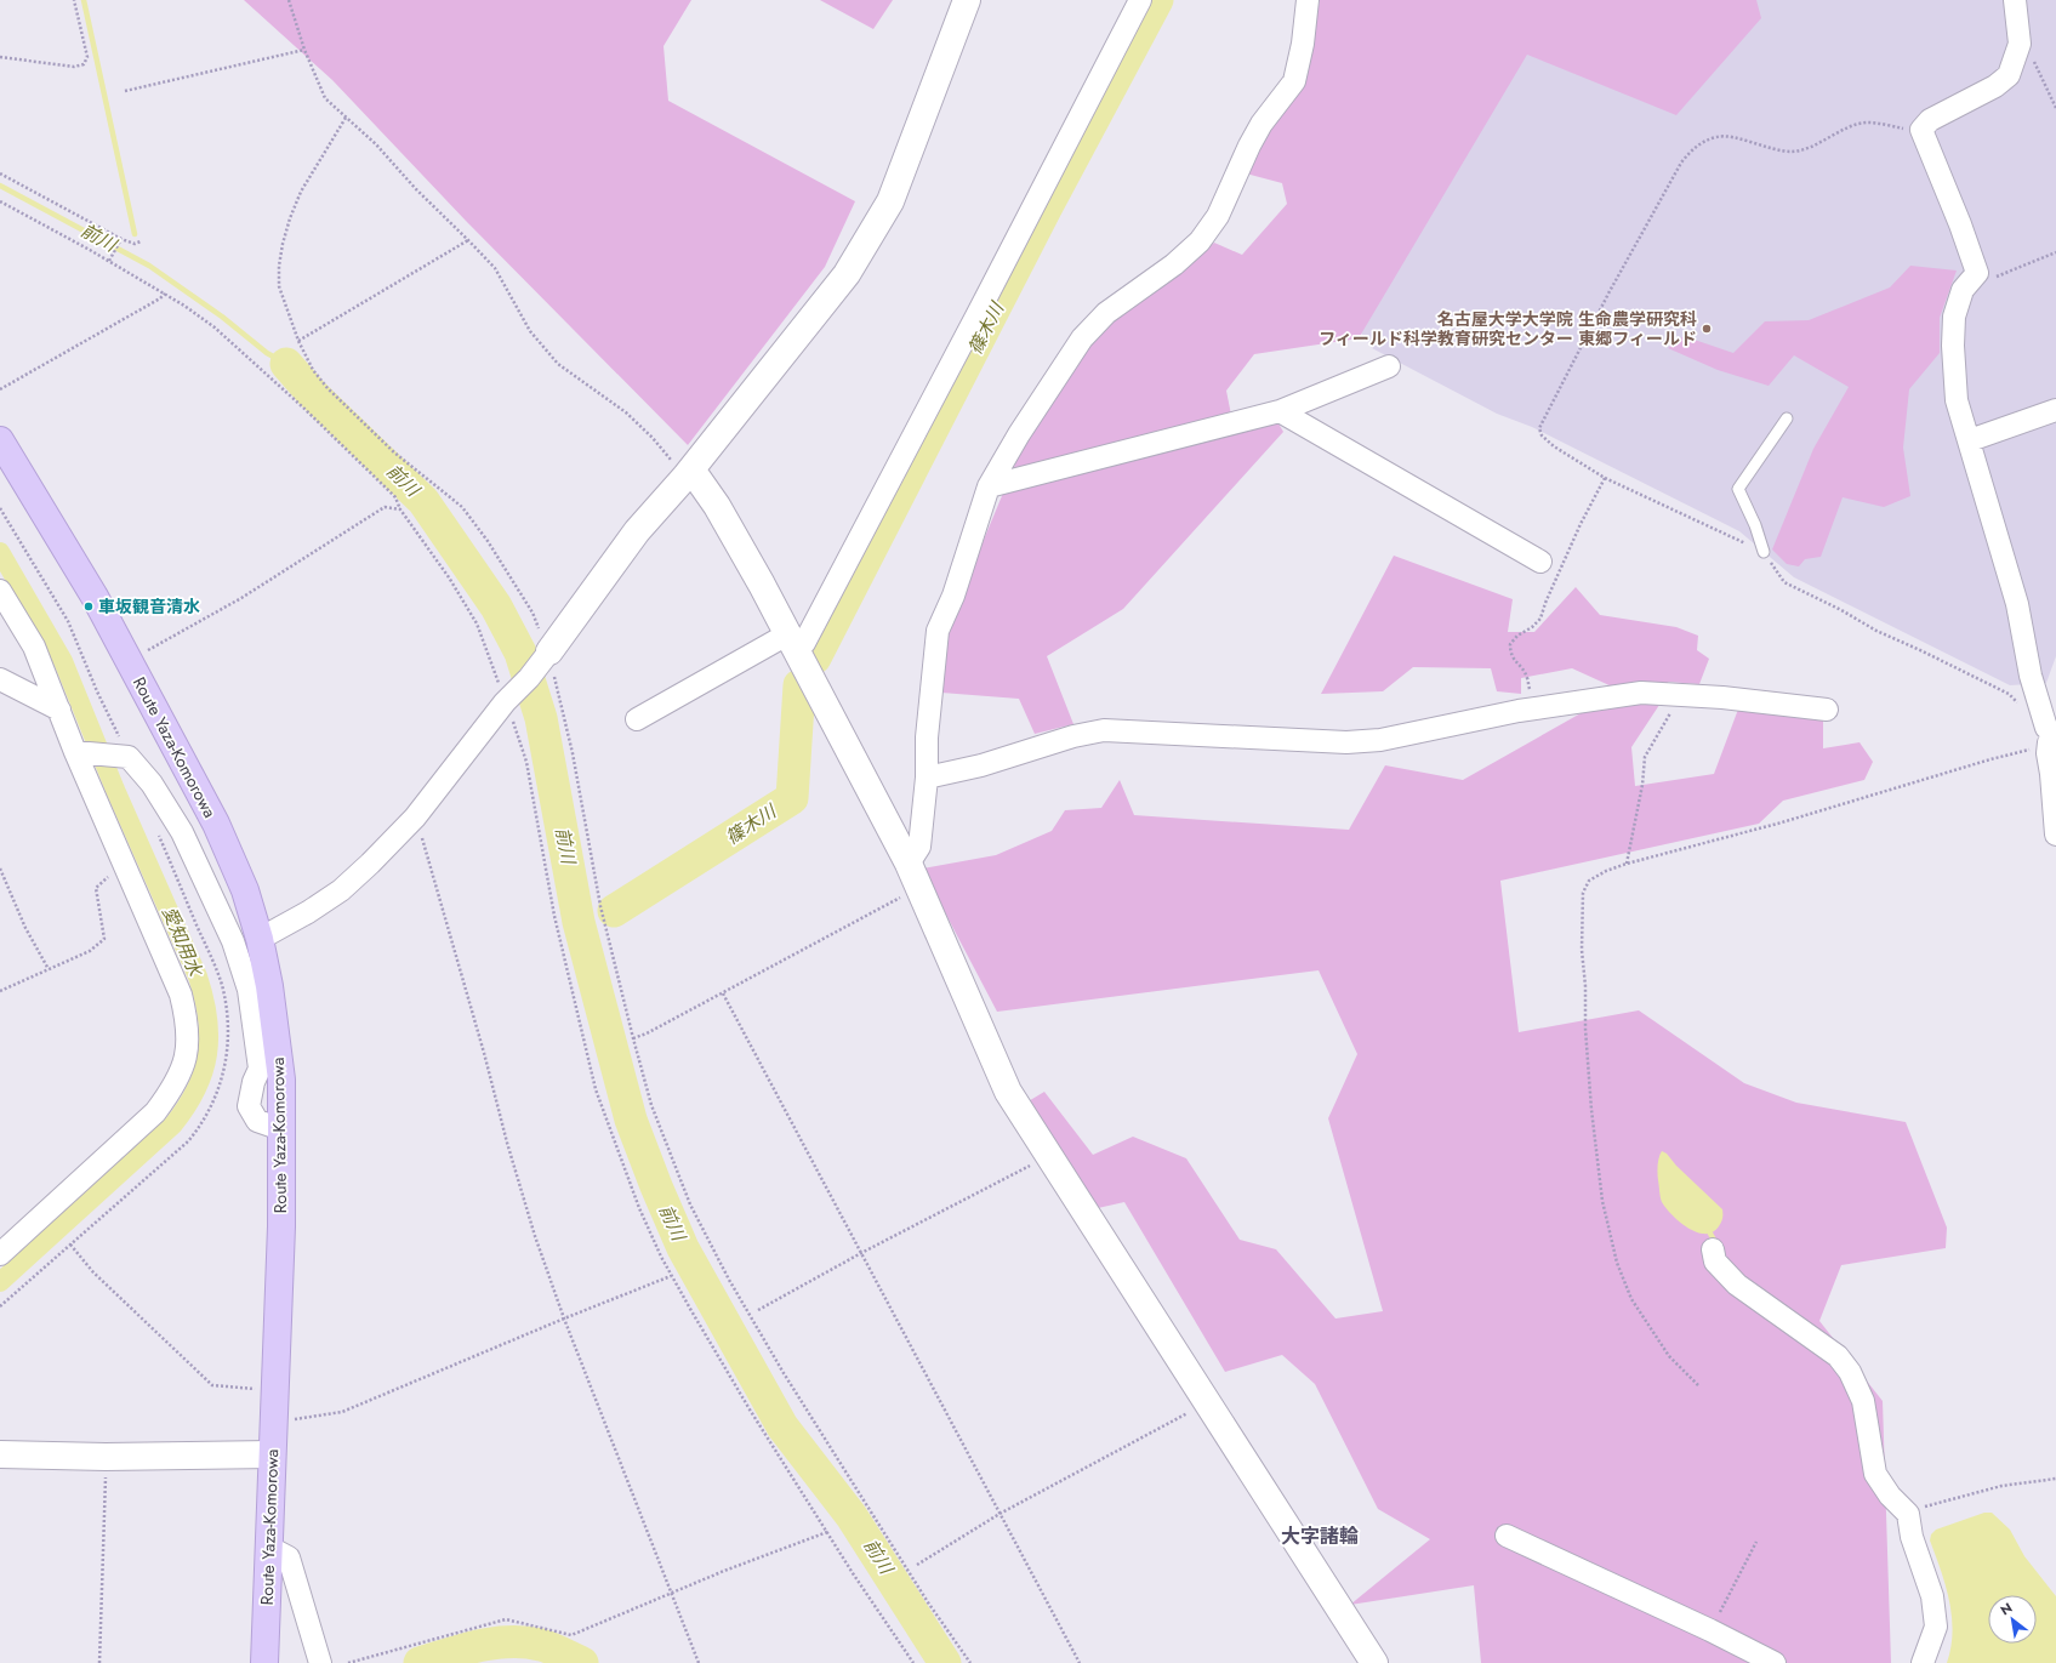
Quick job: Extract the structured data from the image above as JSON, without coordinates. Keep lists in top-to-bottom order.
{
  "streets": {
    "main road": ["Route Yaza-Komorowa"]
  },
  "districts": ["大字諸輪"],
  "water": ["前川", "篠木川", "愛知用水"],
  "places": ["名古屋大学大学院 生命農学研究科 フィールド科学教育研究センター 東郷フィールド", "車坂観音清水"],
  "north": "top left"
}
